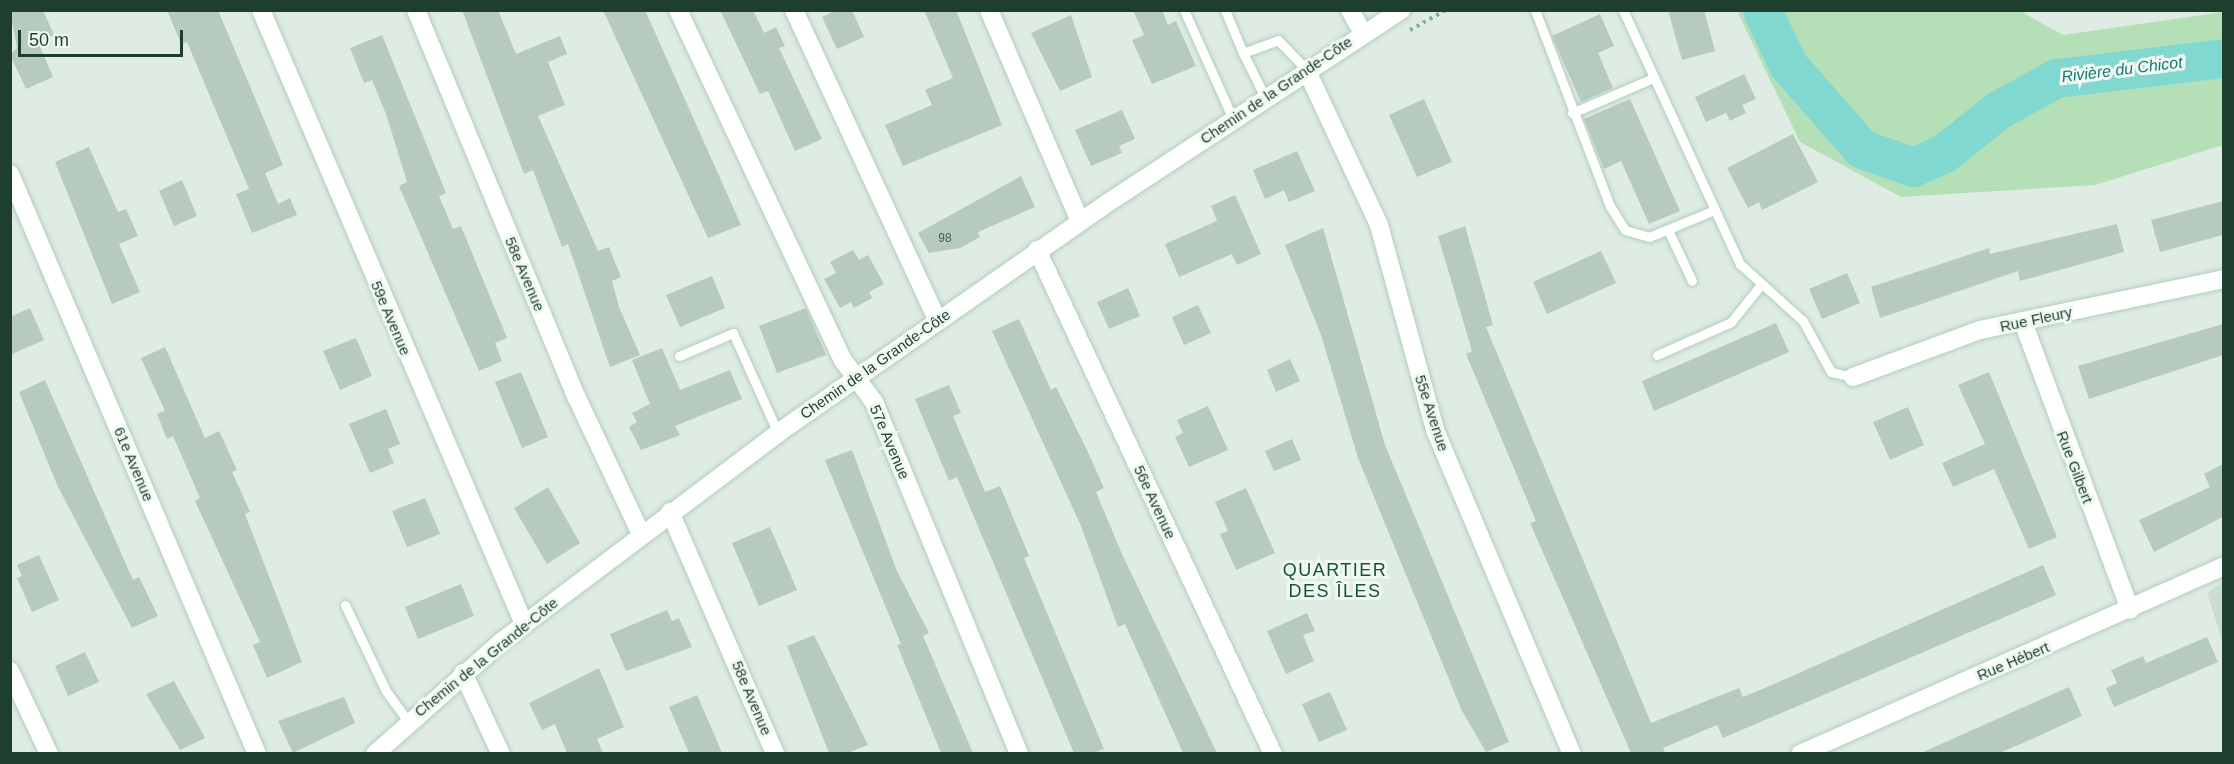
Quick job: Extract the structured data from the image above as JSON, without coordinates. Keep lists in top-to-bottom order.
{
  "streets": {
    "street": [
      "Chemin de la Grande-Côte",
      "58e Avenue",
      "59e Avenue",
      "Rue Fleury",
      "55e Avenue",
      "57e Avenue",
      "61e Avenue",
      "Rue Gilbert",
      "56e Avenue",
      "Rue Hébert"
    ]
  },
  "crossings": [
    ["Chemin de la Grande-Côte", "58e Avenue"],
    ["Chemin de la Grande-Côte", "59e Avenue"],
    ["Chemin de la Grande-Côte", "55e Avenue"],
    ["Chemin de la Grande-Côte", "57e Avenue"],
    ["Chemin de la Grande-Côte", "56e Avenue"],
    ["Rue Fleury", "Rue Gilbert"],
    ["Rue Gilbert", "Rue Hébert"]
  ],
  "districts": ["QUARTIER DES ÎLES"],
  "water": ["Rivière du Chicot"],
  "house_numbers": ["98"],
  "scale_bar": "50 m"
}
